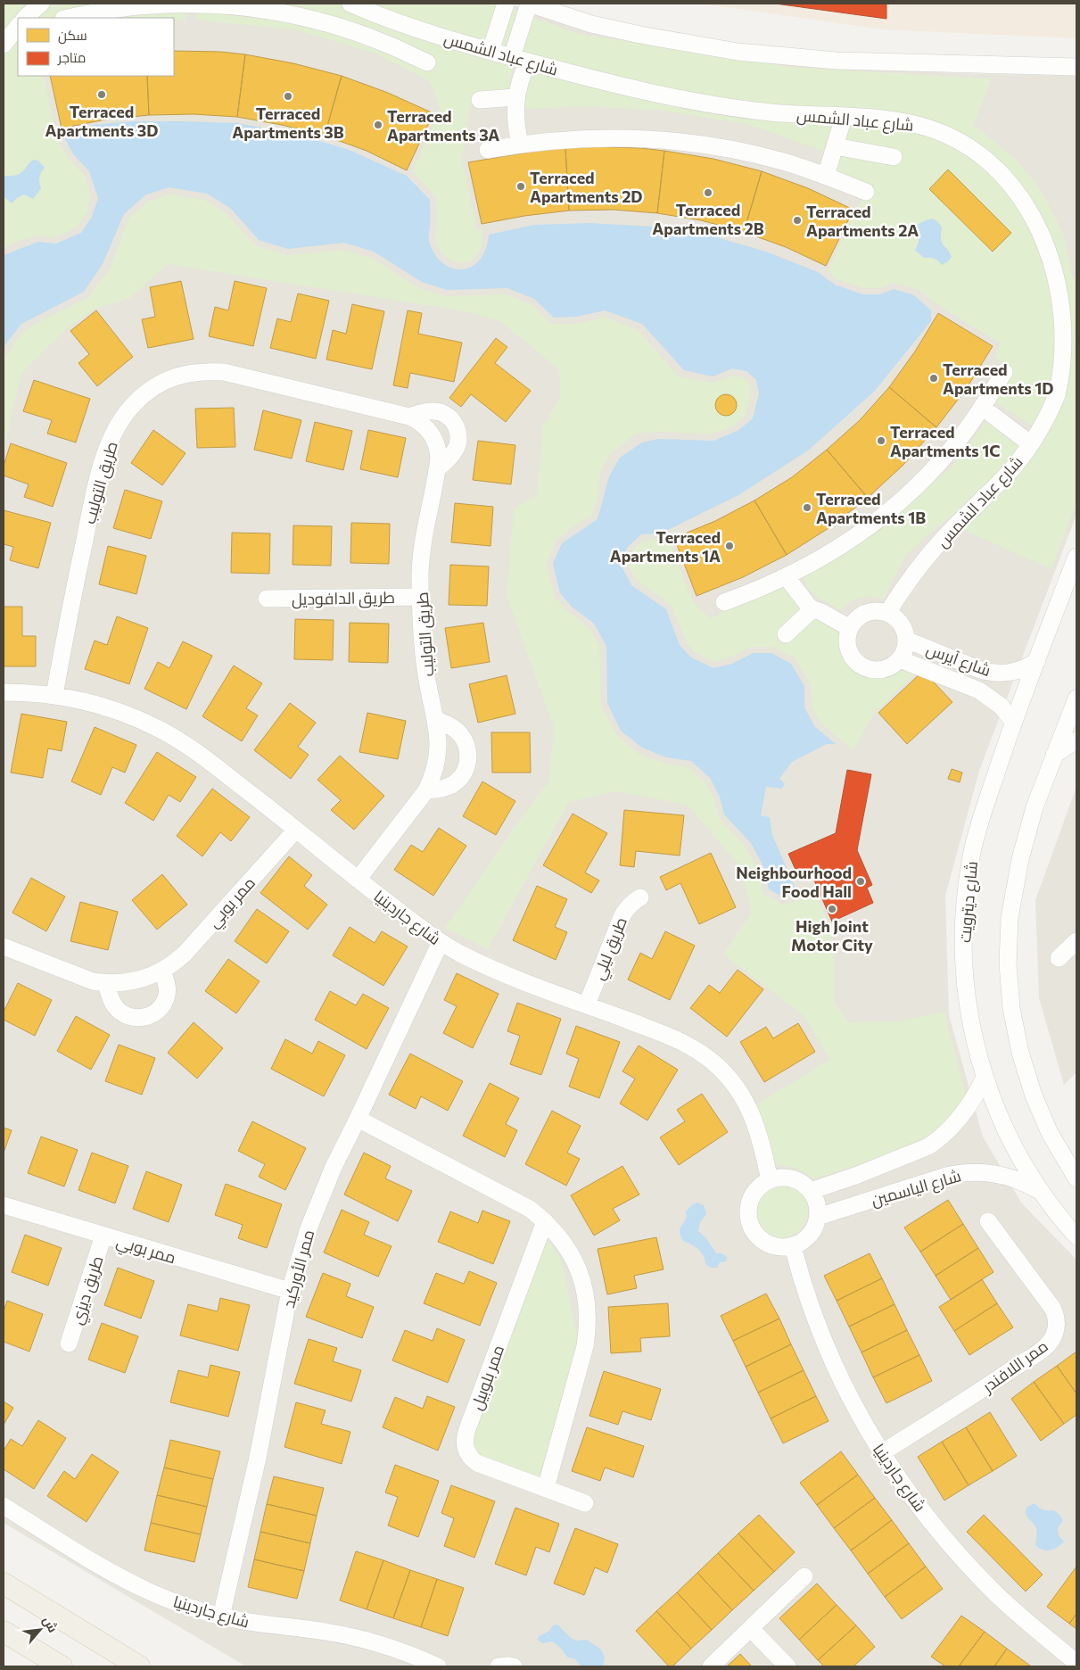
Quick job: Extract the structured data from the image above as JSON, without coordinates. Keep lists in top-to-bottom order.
{
  "streets": {
    "street": [
      "شارع عباد الشمس",
      "طريق التوليب",
      "طريق الدافوديل",
      "شارع آيرس",
      "ممر بوبي",
      "شارع ديترويت",
      "شارع جاردينيا",
      "طريق ليلي",
      "شارع الياسمين",
      "ممر الأوركيد",
      "طريق ديزي",
      "ممر اللافندر",
      "ممر بلوبيل"
    ]
  },
  "crossings": [
    ["شارع عباد الشمس", "شارع آيرس"],
    ["طريق التوليب", "طريق الدافوديل"],
    ["طريق التوليب", "شارع جاردينيا"],
    ["شارع آيرس", "شارع ديترويت"],
    ["ممر بوبي", "شارع جاردينيا"],
    ["ممر بوبي", "ممر الأوركيد"],
    ["ممر بوبي", "طريق ديزي"],
    ["شارع ديترويت", "شارع الياسمين"],
    ["شارع جاردينيا", "طريق ليلي"],
    ["شارع جاردينيا", "شارع الياسمين"],
    ["شارع جاردينيا", "ممر الأوركيد"],
    ["شارع جاردينيا", "ممر اللافندر"]
  ],
  "places": [
    "Terraced Apartments 3D",
    "Terraced Apartments 3B",
    "Terraced Apartments 3A",
    "Terraced Apartments 2D",
    "Terraced Apartments 2B",
    "Terraced Apartments 2A",
    "Terraced Apartments 1D",
    "Terraced Apartments 1C",
    "Terraced Apartments 1B",
    "Terraced Apartments 1A",
    "Neighbourhood Food Hall",
    "High Joint Motor City"
  ],
  "legend": ["سكن", "متاجر"],
  "north": "top right"
}
